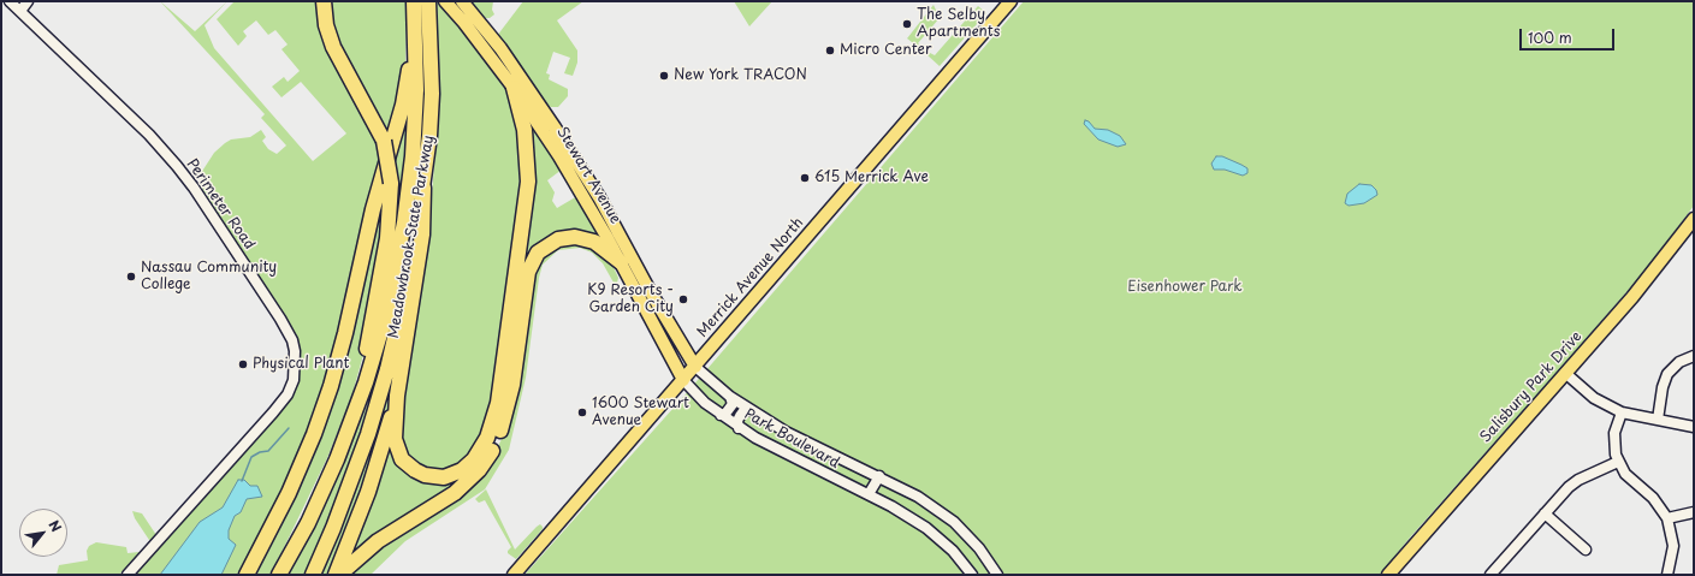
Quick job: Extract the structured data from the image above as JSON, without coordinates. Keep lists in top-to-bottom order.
{
  "streets": {
    "highway": ["Meadowbrook State Parkway"],
    "main road": ["Stewart Avenue", "Merrick Avenue North", "Salisbury Park Drive"],
    "street": ["Perimeter Road", "Park Boulevard"]
  },
  "crossings": [
    ["Stewart Avenue", "Merrick Avenue North"],
    ["Stewart Avenue", "Park Boulevard"],
    ["Merrick Avenue North", "Park Boulevard"]
  ],
  "parks": ["Eisenhower Park"],
  "places": [
    "The Selby Apartments",
    "Micro Center",
    "New York TRACON",
    "615 Merrick Ave",
    "Nassau Community College",
    "K9 Resorts - Garden City",
    "Physical Plant",
    "1600 Stewart Avenue"
  ],
  "scale_bar": "100 m",
  "north": "top right"
}
